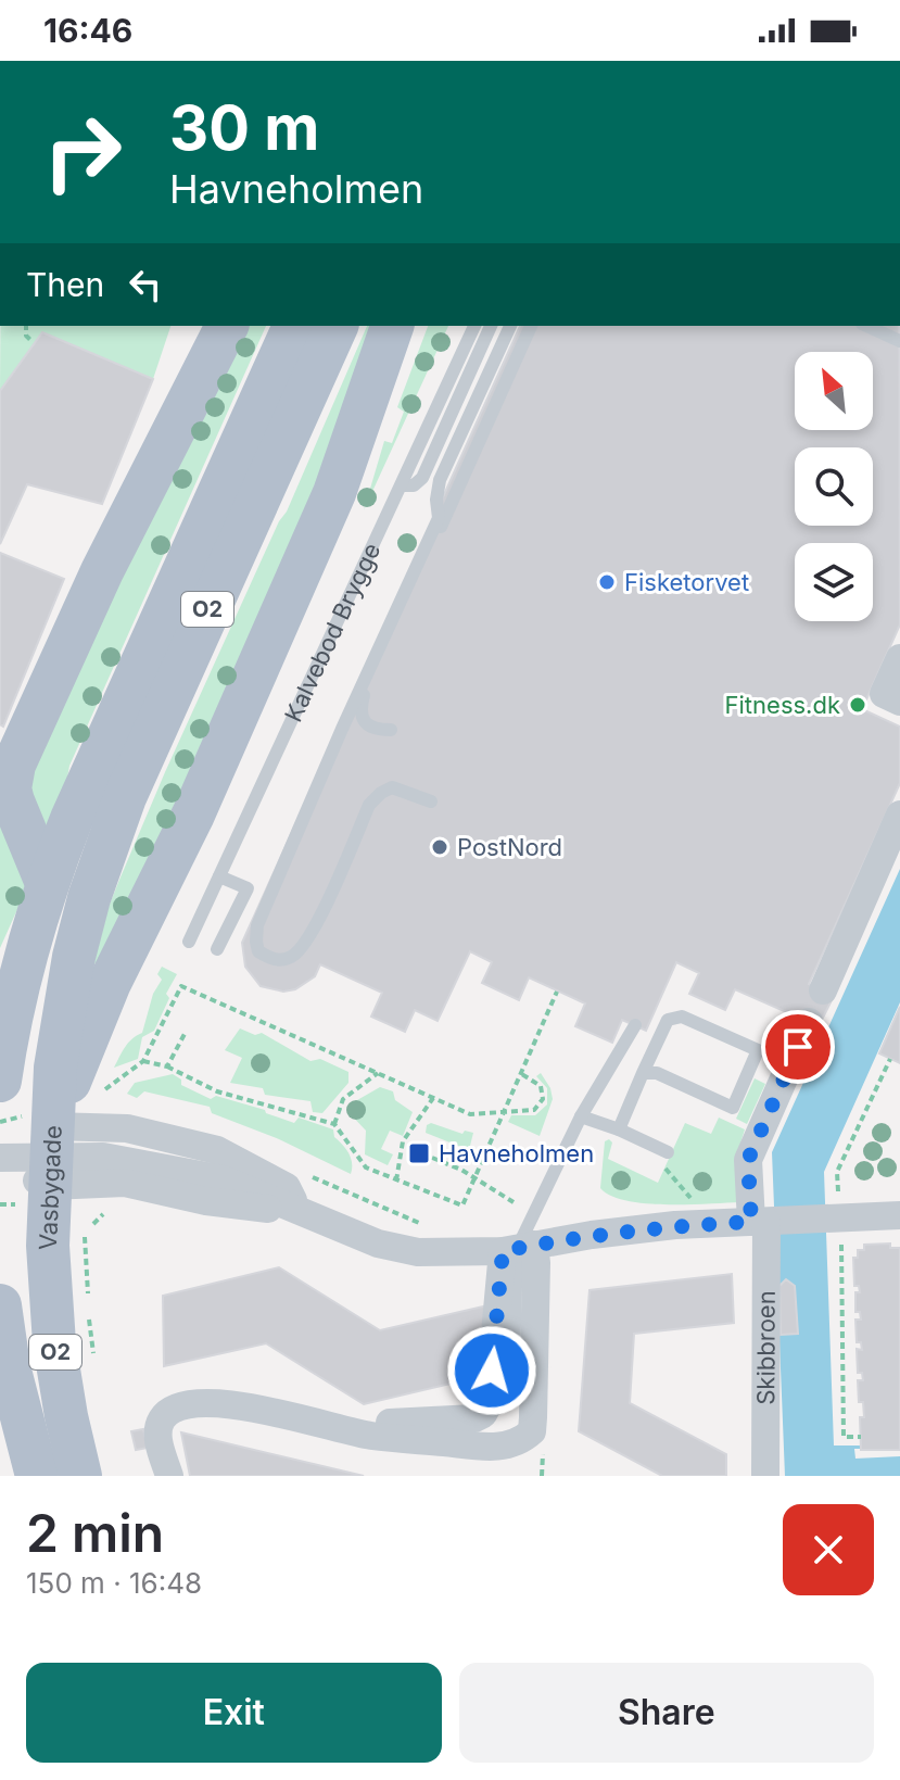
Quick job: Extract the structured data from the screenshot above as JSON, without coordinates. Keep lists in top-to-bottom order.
{
  "streets": {
    "main road": ["O2", "Vasbygade"],
    "street": ["Skibbroen"],
    "lane": ["Kalvebod Brygge"]
  },
  "places": {
    "other": ["Fisketorvet", "Fitness.dk", "PostNord"],
    "transit": ["Havneholmen"]
  },
  "north": "top left",
  "page": {
    "status": "16:46",
    "turn": ["30 m", "Havneholmen"],
    "then": "Then",
    "heading": ["2 min", "150 m · 16:48"],
    "buttons": ["Exit", "Share"]
  }
}
